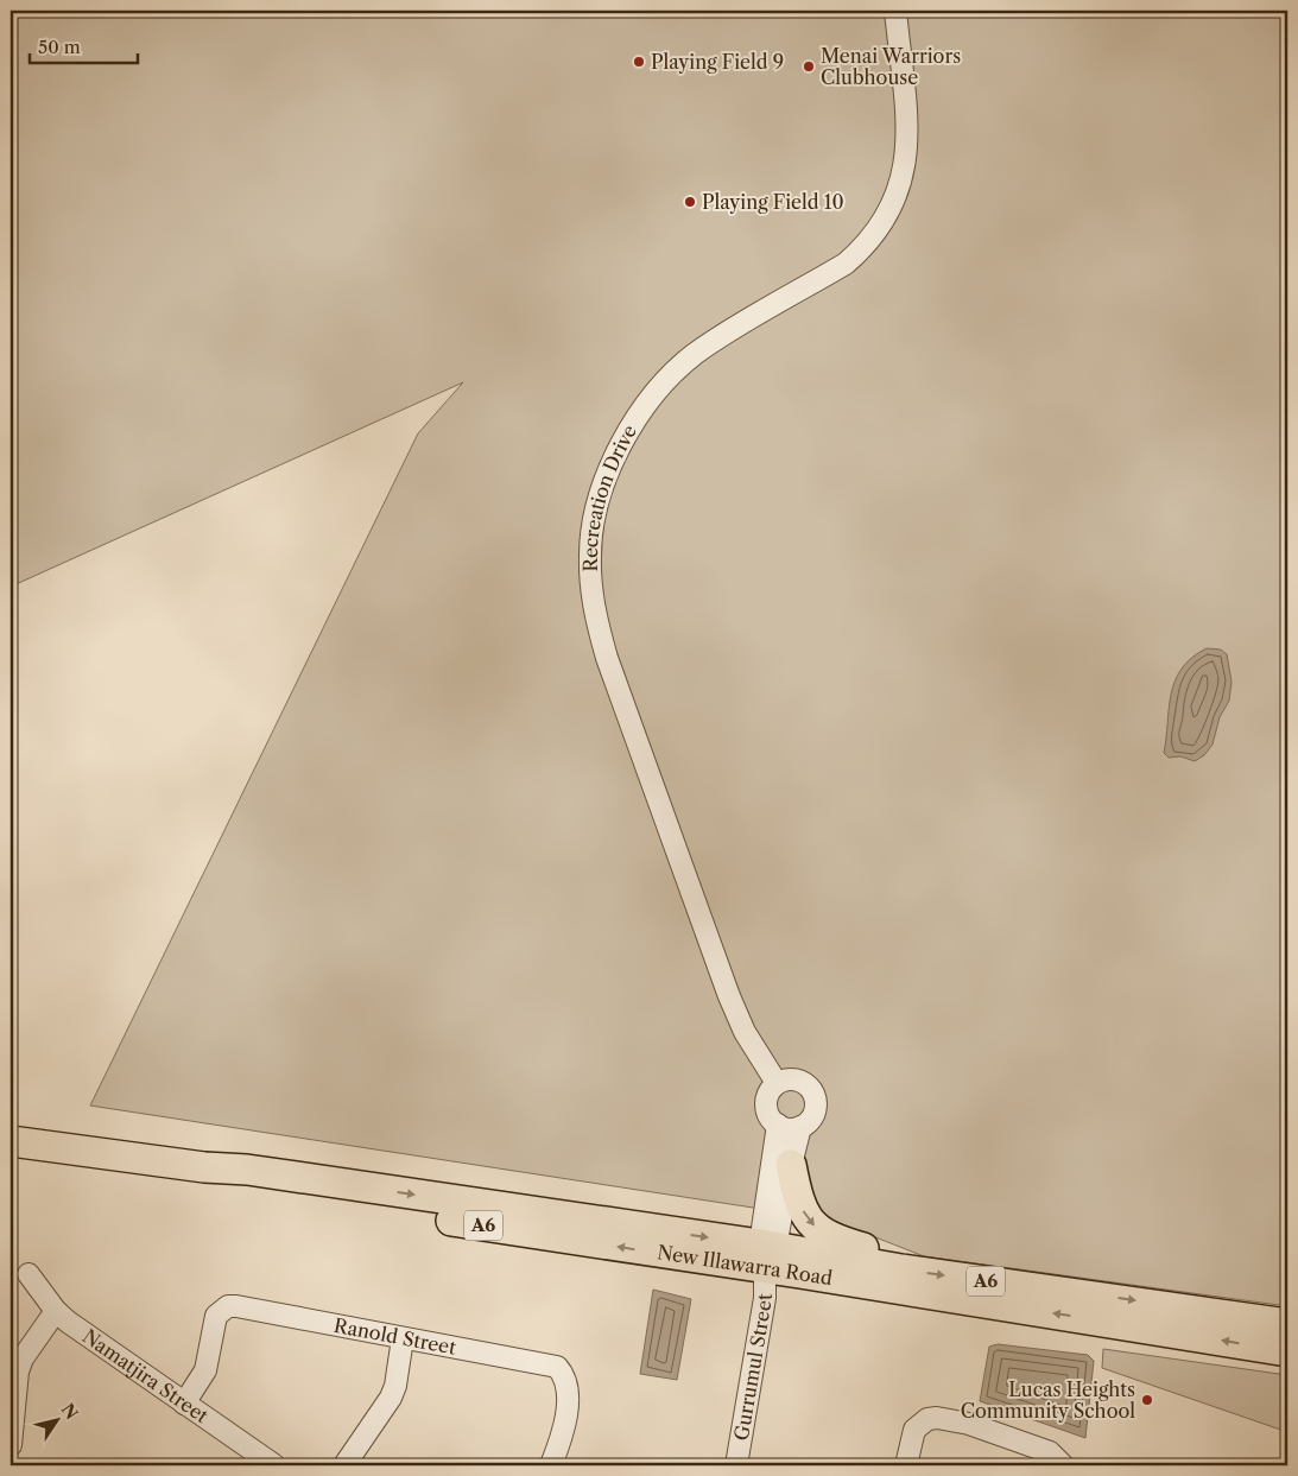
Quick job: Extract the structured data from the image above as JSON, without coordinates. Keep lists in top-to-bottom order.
{
  "streets": {
    "highway": ["A6", "New Illawarra Road"],
    "street": [
      "Recreation Drive",
      "Ranold Street",
      "Gurrumul Street",
      "Namatjira Street"
    ]
  },
  "crossings": [
    ["New Illawarra Road", "Gurrumul Street"],
    ["Ranold Street", "Namatjira Street"]
  ],
  "places": [
    "Playing Field 9",
    "Menai Warriors Clubhouse",
    "Playing Field 10",
    "Lucas Heights Community School"
  ],
  "scale_bar": "50 m",
  "north": "top right"
}
